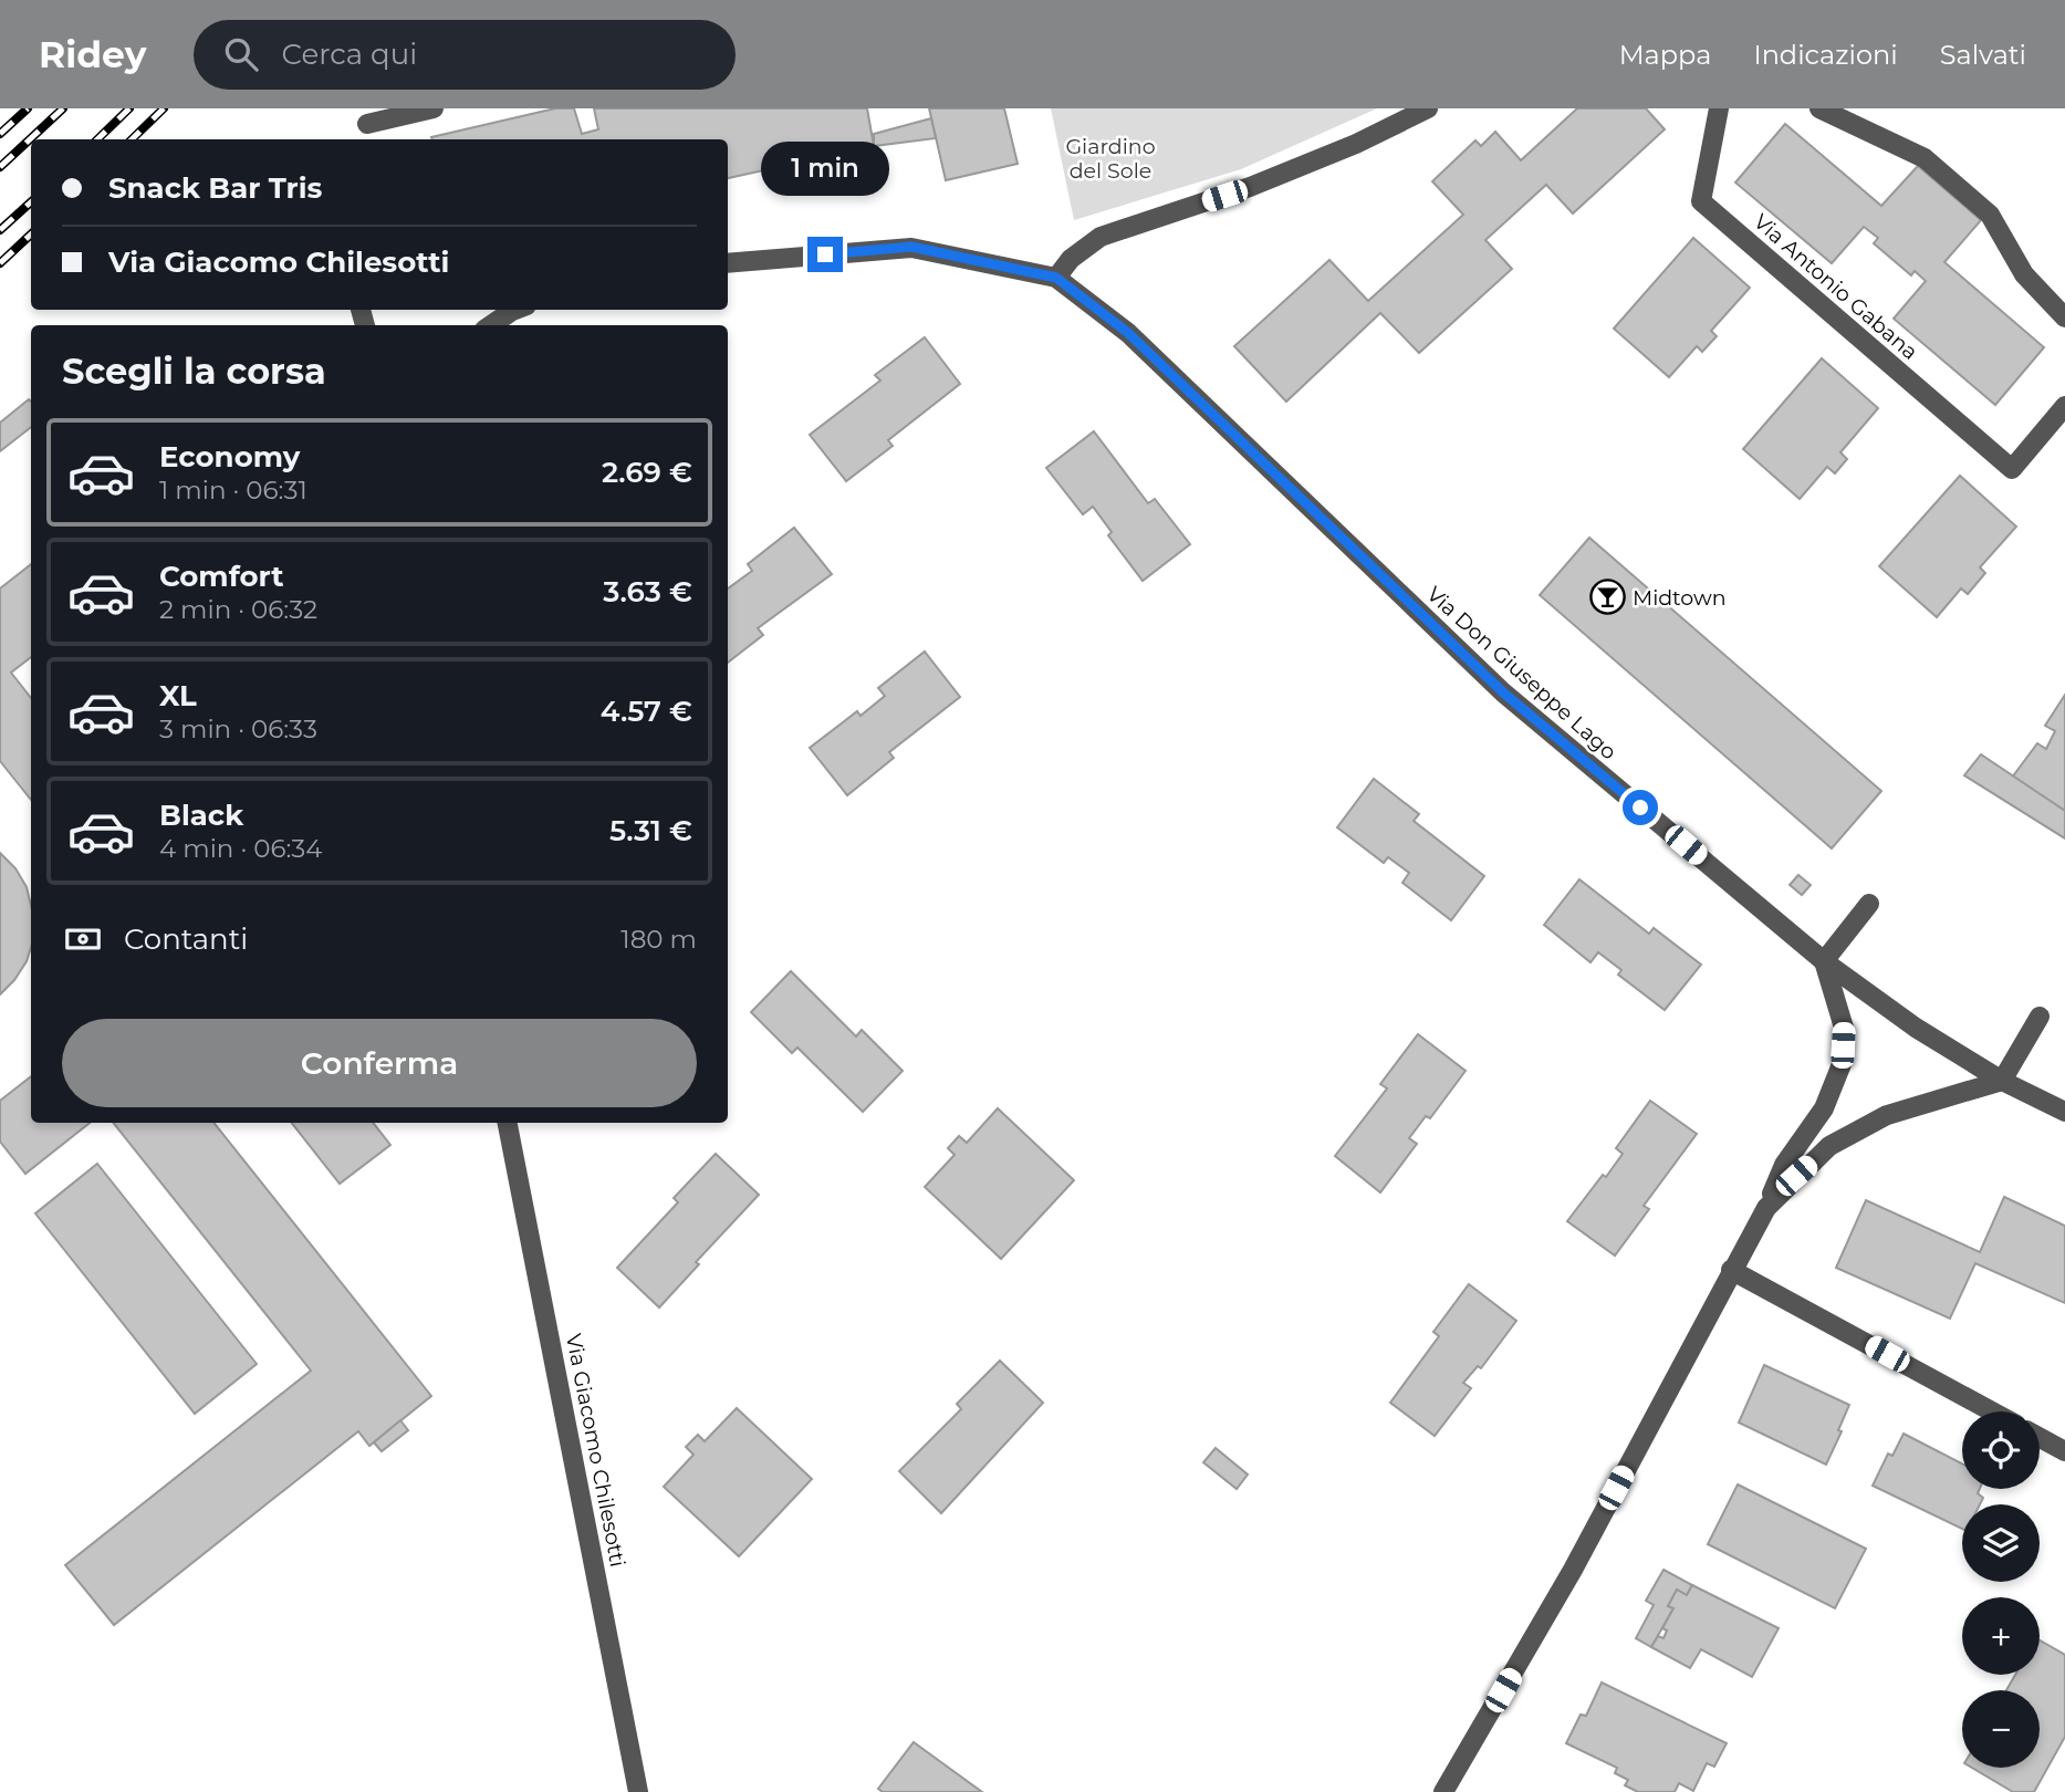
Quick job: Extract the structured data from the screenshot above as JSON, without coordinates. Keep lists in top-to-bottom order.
{
  "streets": {
    "street": ["Via Antonio Gabana", "Via Don Giuseppe Lago", "Via Giacomo Chilesotti"]
  },
  "parks": ["Giardino del Sole"],
  "places": {
    "bar": ["Midtown"]
  },
  "page": {
    "header": "Ridey",
    "search": "Cerca qui",
    "nav": ["Mappa", "Indicazioni", "Salvati"],
    "banner": ["Snack Bar Tris", "Via Giacomo Chilesotti"],
    "bubble": "1 min",
    "heading": "Scegli la corsa",
    "list": [
      {
        "name": "Economy",
        "note": "1 min · 06:31",
        "value": "2.69 €"
      },
      {
        "name": "Comfort",
        "note": "2 min · 06:32",
        "value": "3.63 €"
      },
      {
        "name": "XL",
        "note": "3 min · 06:33",
        "value": "4.57 €"
      },
      {
        "name": "Black",
        "note": "4 min · 06:34",
        "value": "5.31 €"
      }
    ],
    "pay": ["Contanti", "180 m"],
    "buttons": "Conferma",
    "map_buttons": ["+", "−"]
  }
}
